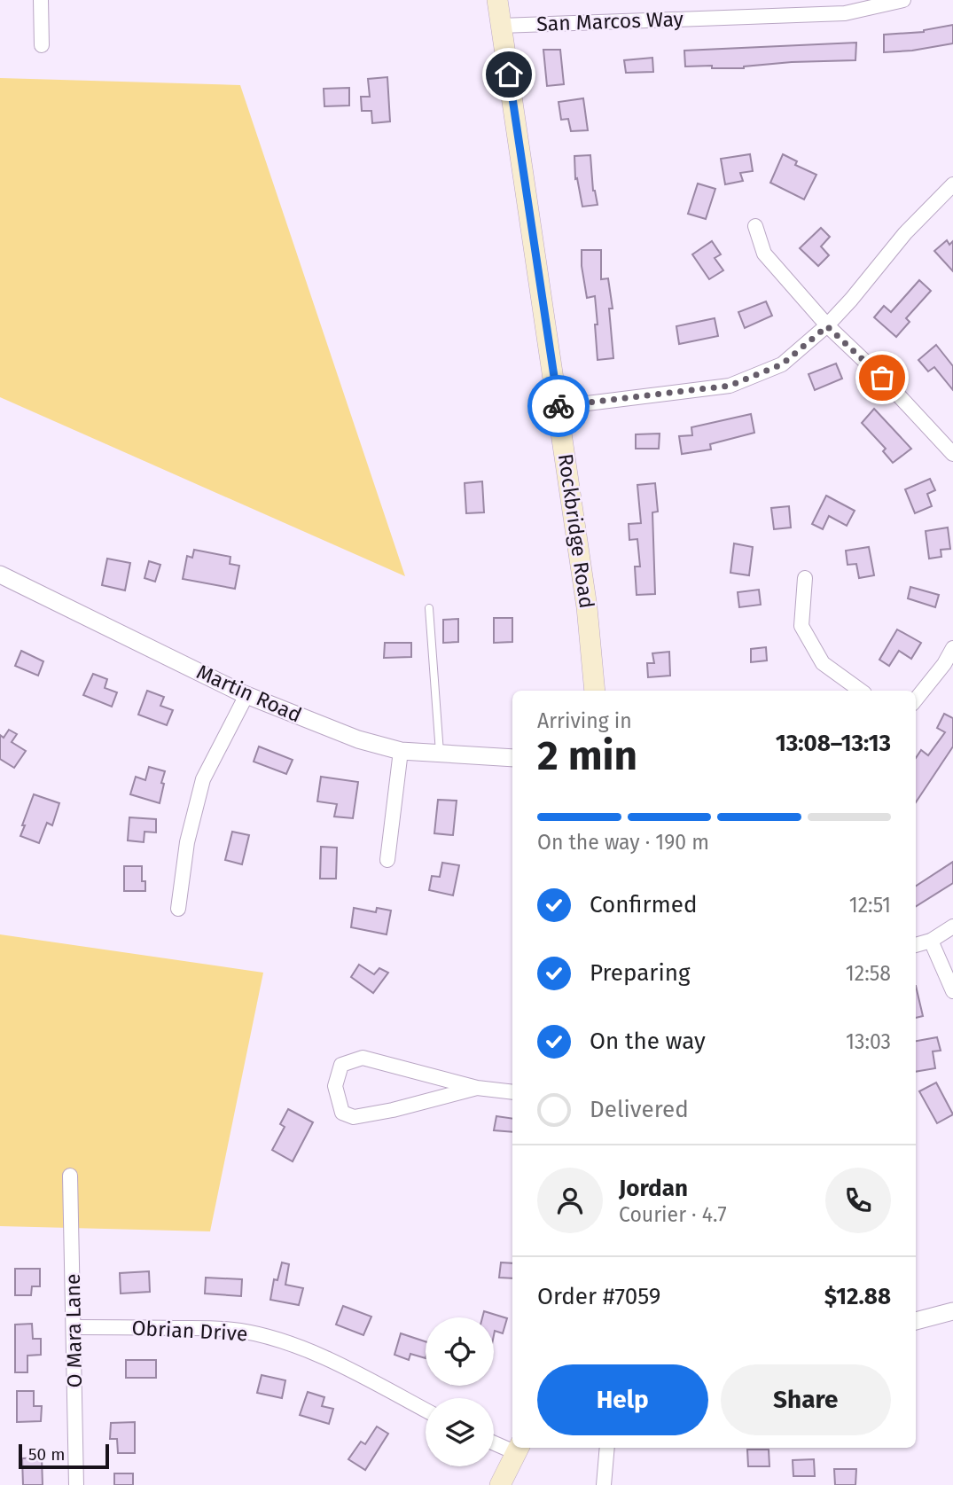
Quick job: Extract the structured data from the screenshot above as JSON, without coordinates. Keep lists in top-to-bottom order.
{
  "streets": {
    "main road": ["Rockbridge Road"],
    "street": [
      "San Marcos Way",
      "Martin Road",
      "O Mara Lane",
      "Obrian Drive"
    ]
  },
  "crossings": [
    ["San Marcos Way", "Rockbridge Road"],
    ["O Mara Lane", "Obrian Drive"]
  ],
  "scale_bar": "50 m",
  "page": {
    "heading": ["2 min", "Arriving in", "13:08–13:13"],
    "panel": [
      "Jordan",
      "Courier · 4.7",
      "Order #7059",
      "$12.88"
    ],
    "bar": "On the way · 190 m",
    "list": [
      ["Confirmed", "12:51"],
      ["Preparing", "12:58"],
      ["On the way", "13:03"],
      "Delivered"
    ],
    "buttons": ["Help", "Share"],
    "scale": "50 m"
  }
}
